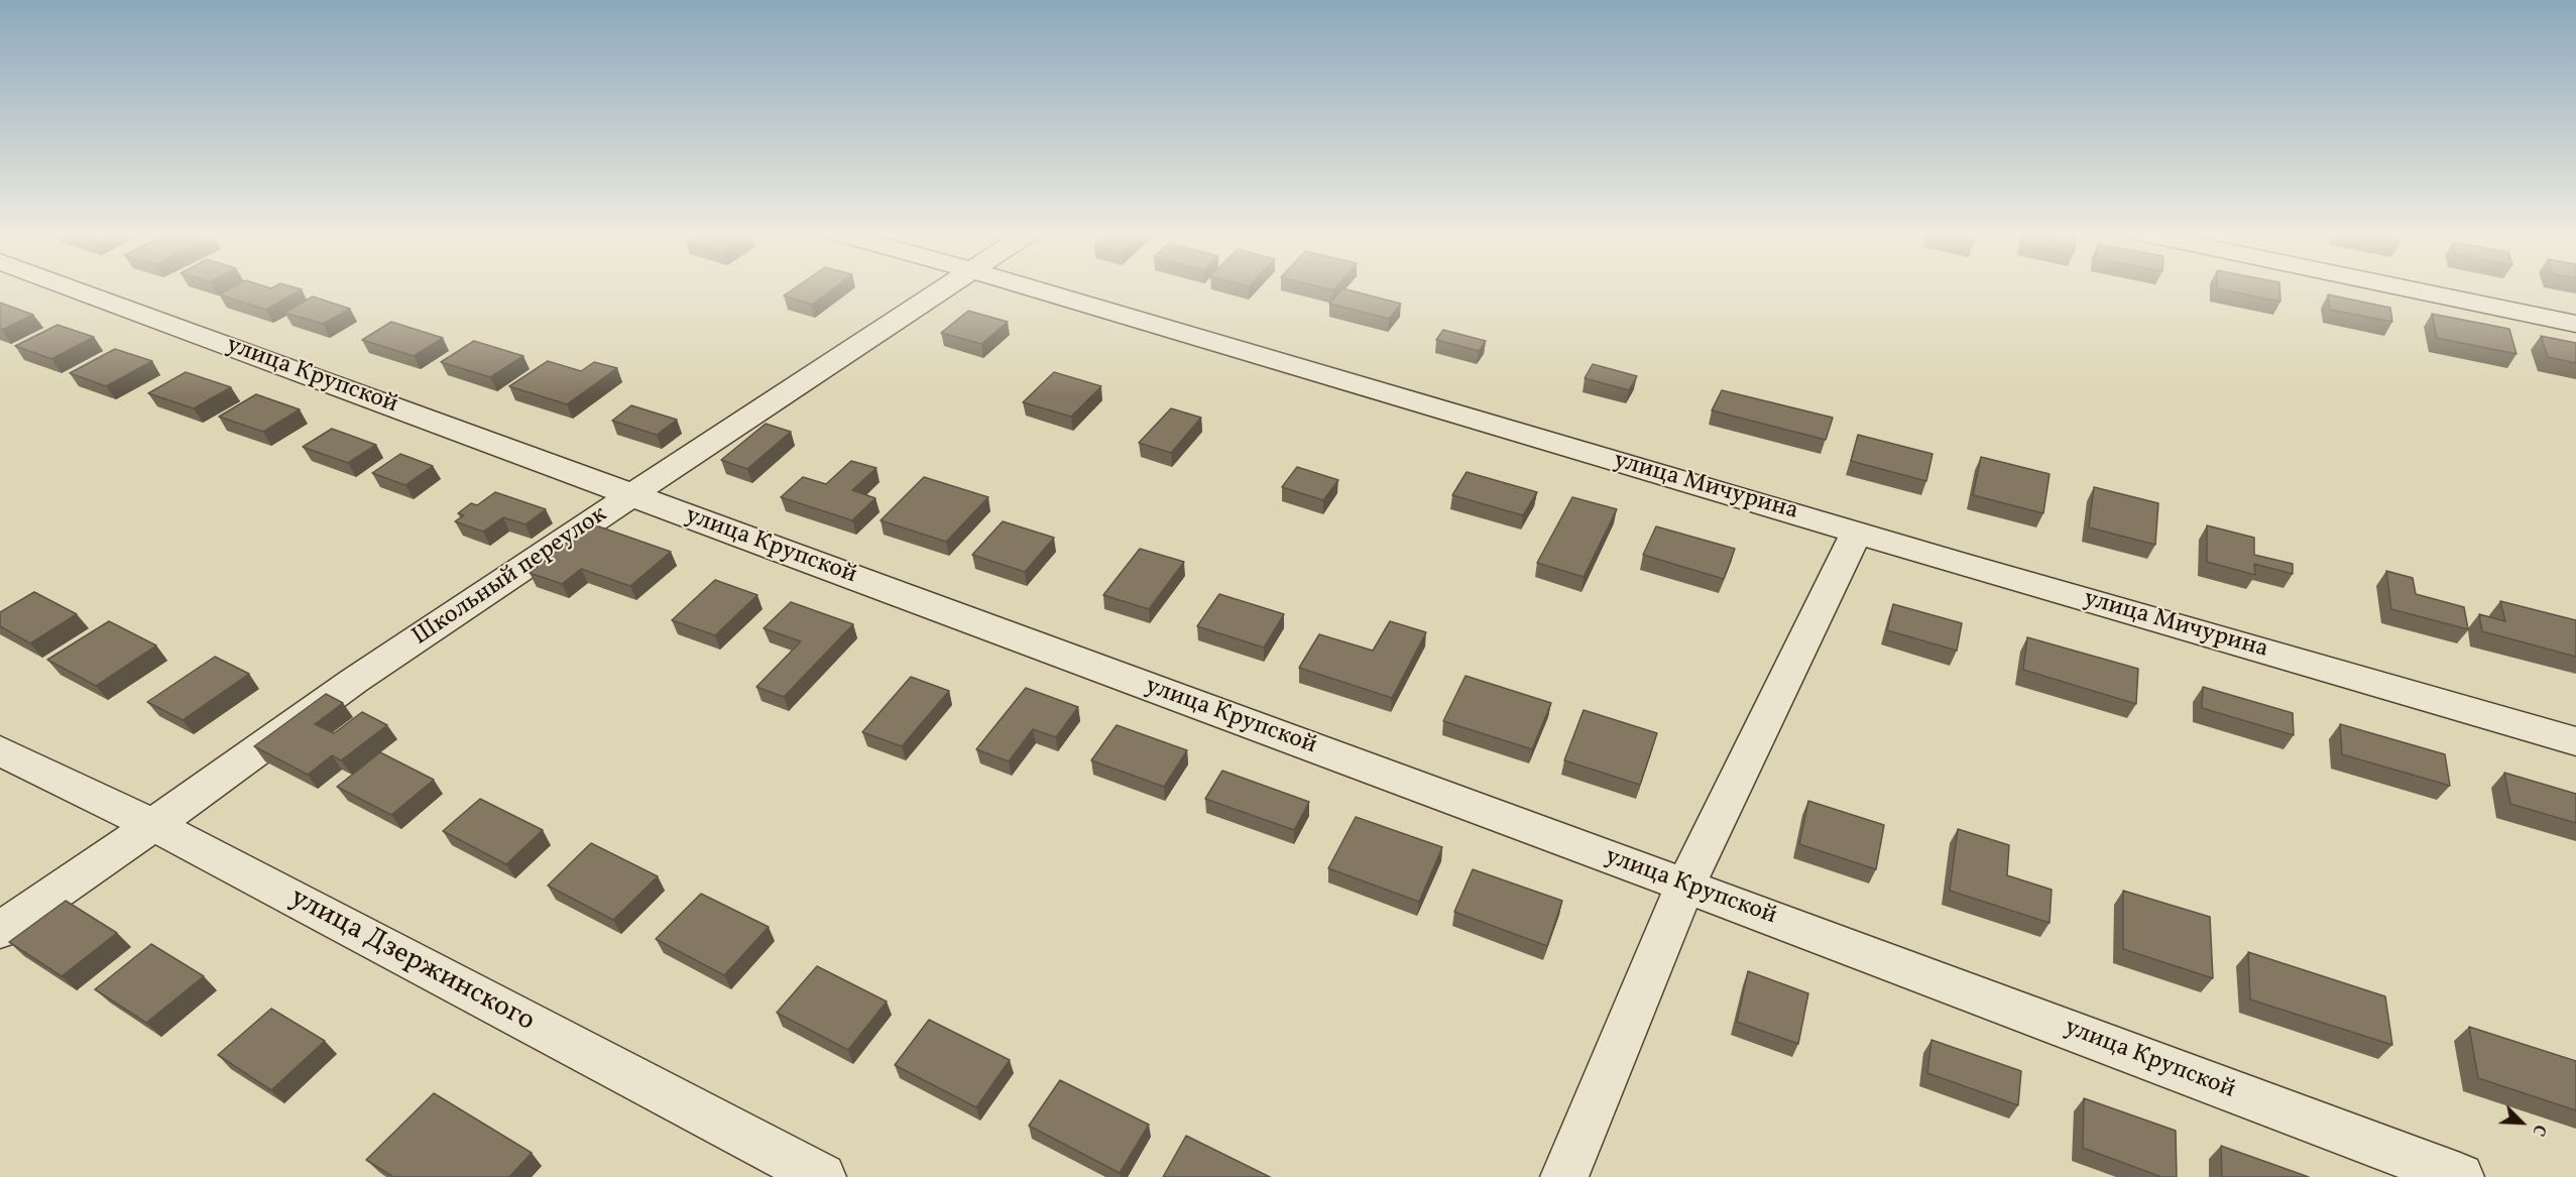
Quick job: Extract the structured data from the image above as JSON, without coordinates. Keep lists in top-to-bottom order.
{
  "streets": {
    "street": [
      "улица Крупской",
      "улица Мичурина",
      "Школьный переулок",
      "улица Дзержинского"
    ]
  },
  "crossings": [
    ["улица Крупской", "Школьный переулок"],
    ["Школьный переулок", "улица Дзержинского"]
  ],
  "north": "bottom right"
}
